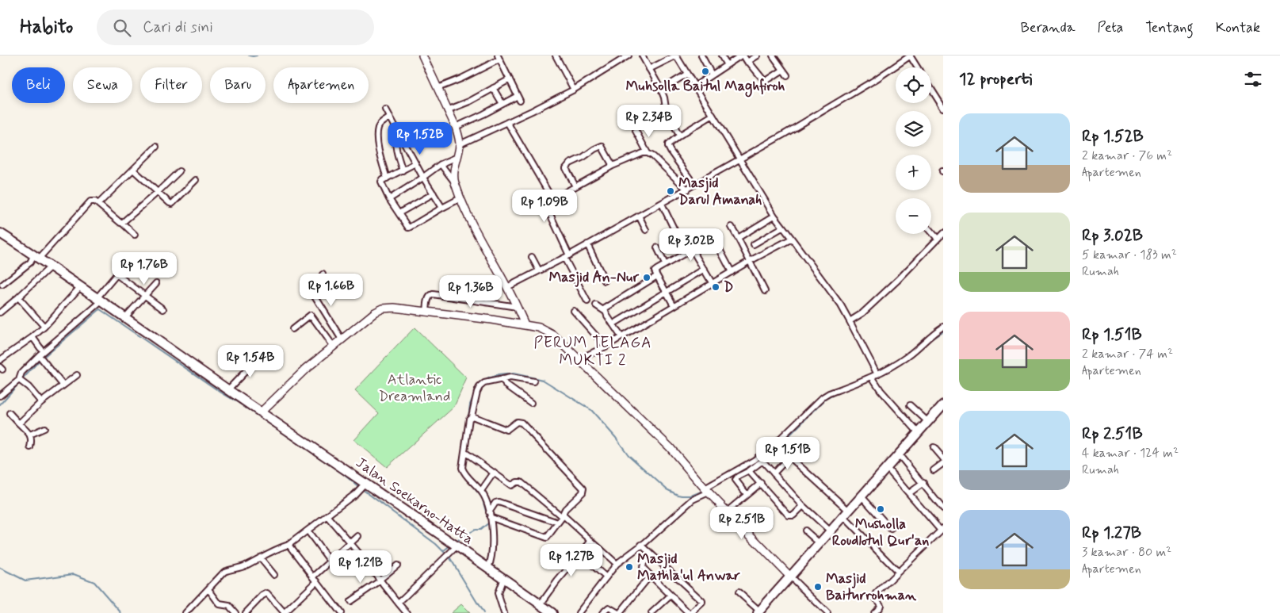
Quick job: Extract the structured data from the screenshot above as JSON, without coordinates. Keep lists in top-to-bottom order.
{
  "streets": {
    "main road": ["Jalan Soekarno-Hatta"]
  },
  "districts": ["PERUM TELAGA MUKTI 2"],
  "parks": ["Atlantic Dreamland"],
  "places": [
    "Muhsolla Baitul Maghfiroh",
    "Masjid Darul Amanah",
    "Masjid An-Nur",
    "D",
    "Musholla Roudlotul Qur'an",
    "Masjid Mathla'ul Anwar",
    "Masjid Baiturrohman"
  ],
  "page": {
    "header": "Habito",
    "search": "Cari di sini",
    "nav": [
      "Beranda",
      "Peta",
      "Tentang",
      "Kontak"
    ],
    "heading": "12 properti",
    "map_buttons": ["+", "−"],
    "chip": [
      "Beli",
      "Sewa",
      "Filter",
      "Baru",
      "Apartemen"
    ],
    "list": [
      {
        "name": "Rp 1.52B",
        "note": "2 kamar · 76 m² · Apartemen"
      },
      {
        "name": "Rp 3.02B",
        "note": "5 kamar · 183 m² · Rumah"
      },
      {
        "name": "Rp 1.51B",
        "note": "2 kamar · 74 m² · Apartemen"
      },
      {
        "name": "Rp 2.51B",
        "note": "4 kamar · 124 m² · Rumah"
      },
      {
        "name": "Rp 1.27B",
        "note": "3 kamar · 80 m² · Apartemen"
      }
    ],
    "price": [
      "Rp 2.34B",
      "Rp 1.52B",
      "Rp 1.09B",
      "Rp 3.02B",
      "Rp 1.76B",
      "Rp 1.66B",
      "Rp 1.36B",
      "Rp 1.54B",
      "Rp 1.51B",
      "Rp 2.51B",
      "Rp 1.27B",
      "Rp 1.21B"
    ]
  }
}
